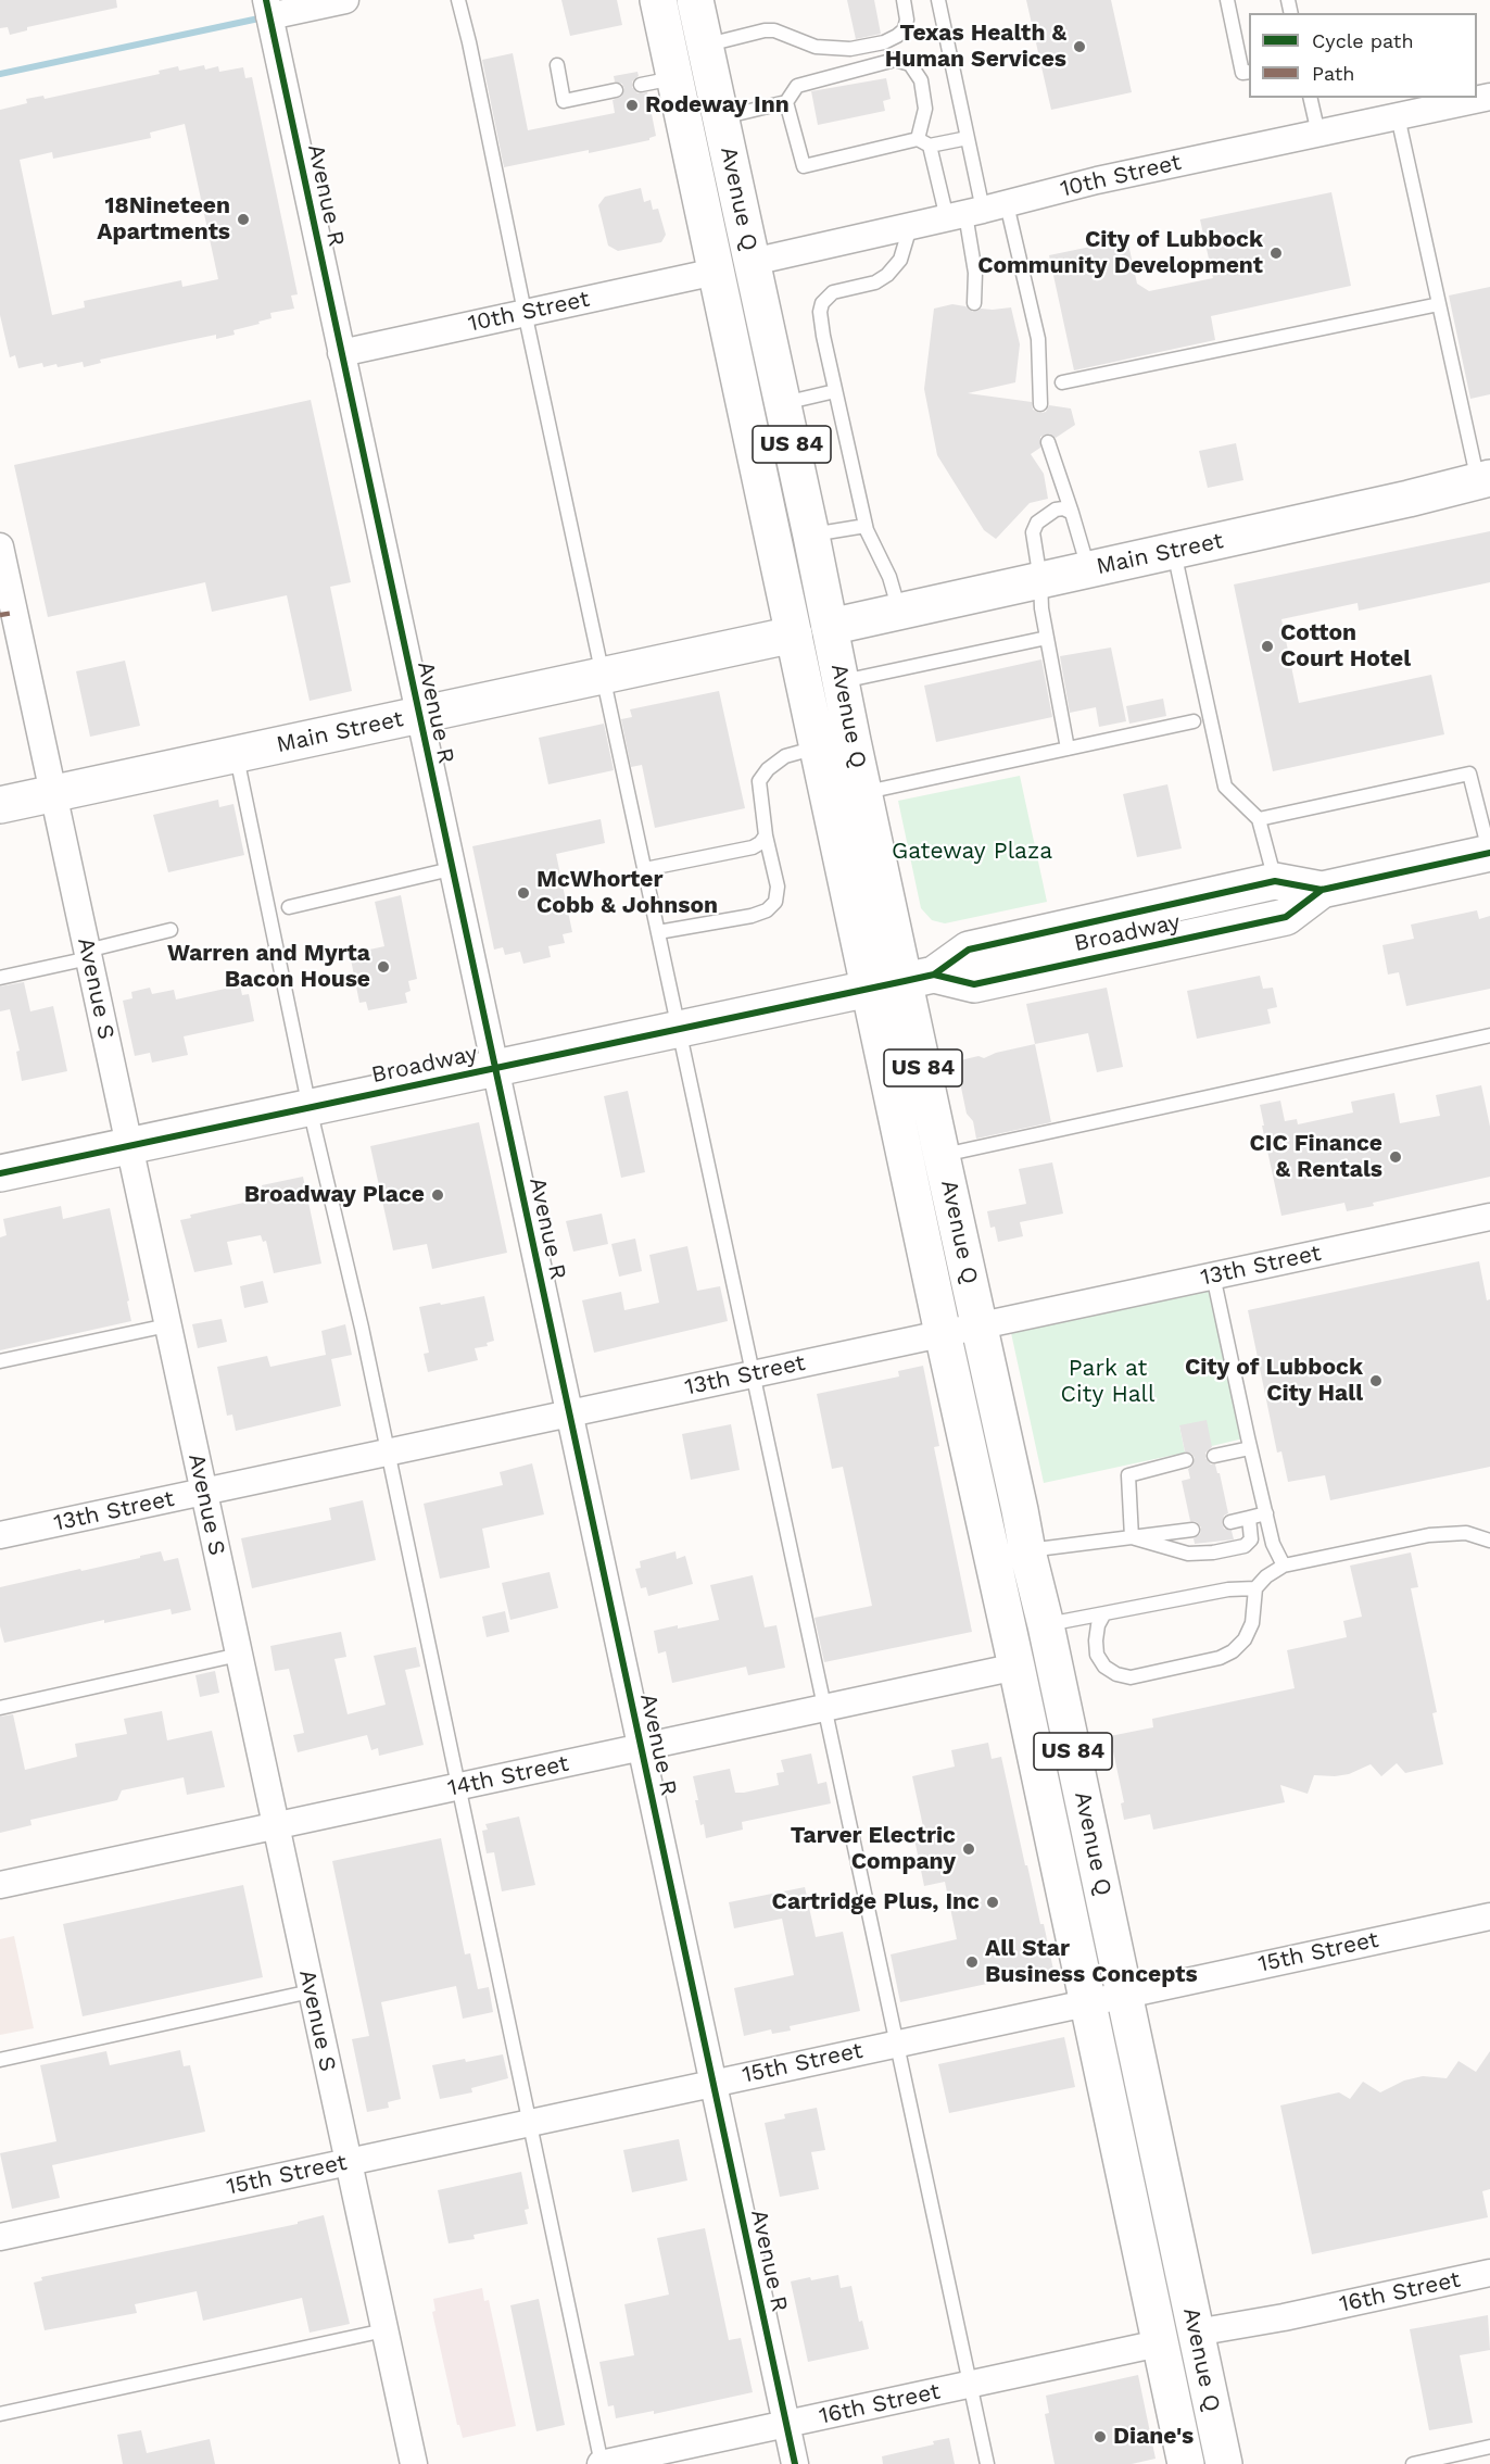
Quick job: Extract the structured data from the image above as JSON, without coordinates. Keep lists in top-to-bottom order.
{
  "streets": {
    "main road": [
      "Avenue Q",
      "US 84",
      "Main Street",
      "Broadway"
    ],
    "street": [
      "10th Street",
      "Avenue R",
      "Avenue S",
      "13th Street",
      "14th Street",
      "15th Street",
      "16th Street"
    ]
  },
  "crossings": [
    ["10th Street", "Avenue R"],
    ["10th Street", "Avenue Q"],
    ["Avenue R", "Main Street"],
    ["Avenue R", "Broadway"],
    ["Avenue R", "13th Street"],
    ["Avenue R", "14th Street"],
    ["Avenue R", "15th Street"],
    ["Avenue R", "16th Street"],
    ["Avenue Q", "Main Street"],
    ["Avenue Q", "Broadway"],
    ["Avenue Q", "13th Street"],
    ["Avenue Q", "14th Street"],
    ["Avenue Q", "15th Street"],
    ["Avenue Q", "16th Street"],
    ["Main Street", "Avenue S"],
    ["Broadway", "Avenue S"],
    ["Avenue S", "13th Street"],
    ["Avenue S", "14th Street"],
    ["Avenue S", "15th Street"]
  ],
  "parks": ["Gateway Plaza", "Park at City Hall"],
  "places": [
    "Texas Health & Human Services",
    "Rodeway Inn",
    "18Nineteen Apartments",
    "City of Lubbock Community Development",
    "Cotton Court Hotel",
    "McWhorter Cobb & Johnson",
    "Warren and Myrta Bacon House",
    "CIC Finance & Rentals",
    "Broadway Place",
    "City of Lubbock City Hall",
    "Tarver Electric Company",
    "Cartridge Plus, Inc",
    "All Star Business Concepts",
    "Diane's"
  ],
  "legend": ["Cycle path", "Path"]
}
